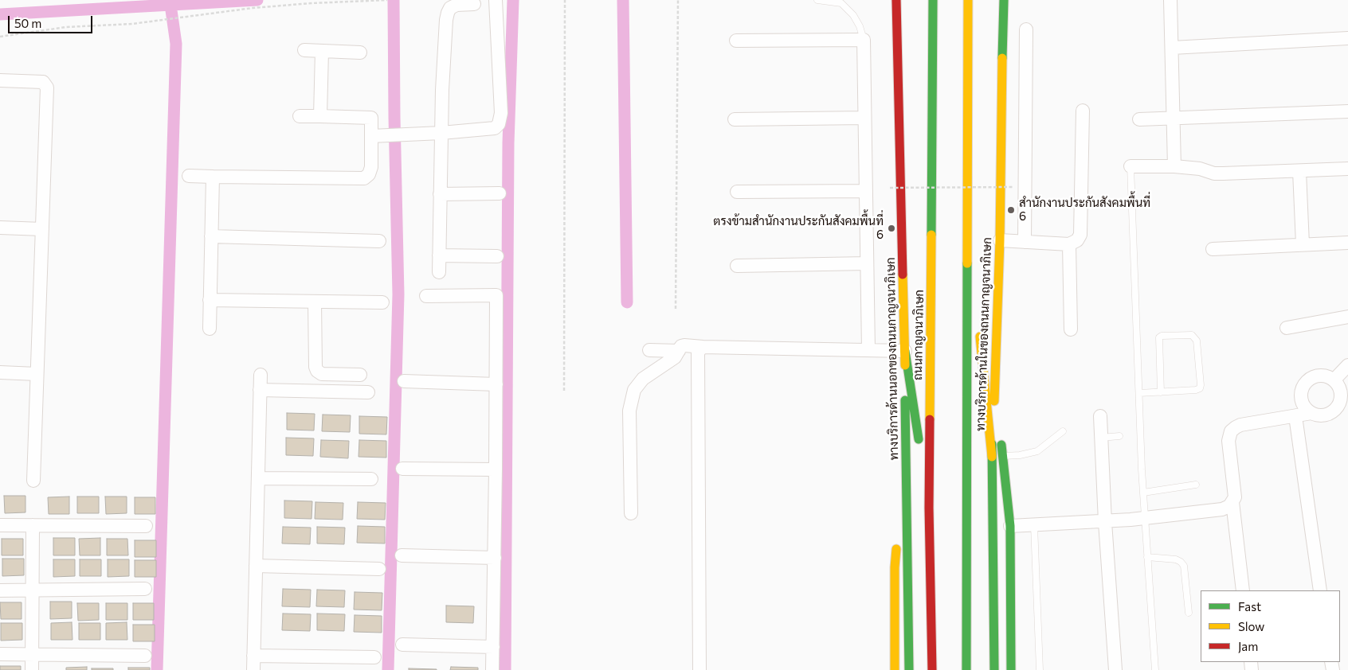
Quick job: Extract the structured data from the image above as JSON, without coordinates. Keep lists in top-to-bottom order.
{
  "streets": {
    "main road": ["ทางบริการด้านในของถนนกาญจนาภิเษก", "ถนนกาญจนาภิเษก", "ทางบริการด้านนอกของถนนกาญจนาภิเษก"]
  },
  "places": ["สำนักงานประกันสังคมพื้นที่ 6", "ตรงข้ามสำนักงานประกันสังคมพื้นที่ 6"],
  "legend": ["Fast", "Slow", "Jam"],
  "scale_bar": "50 m"
}
